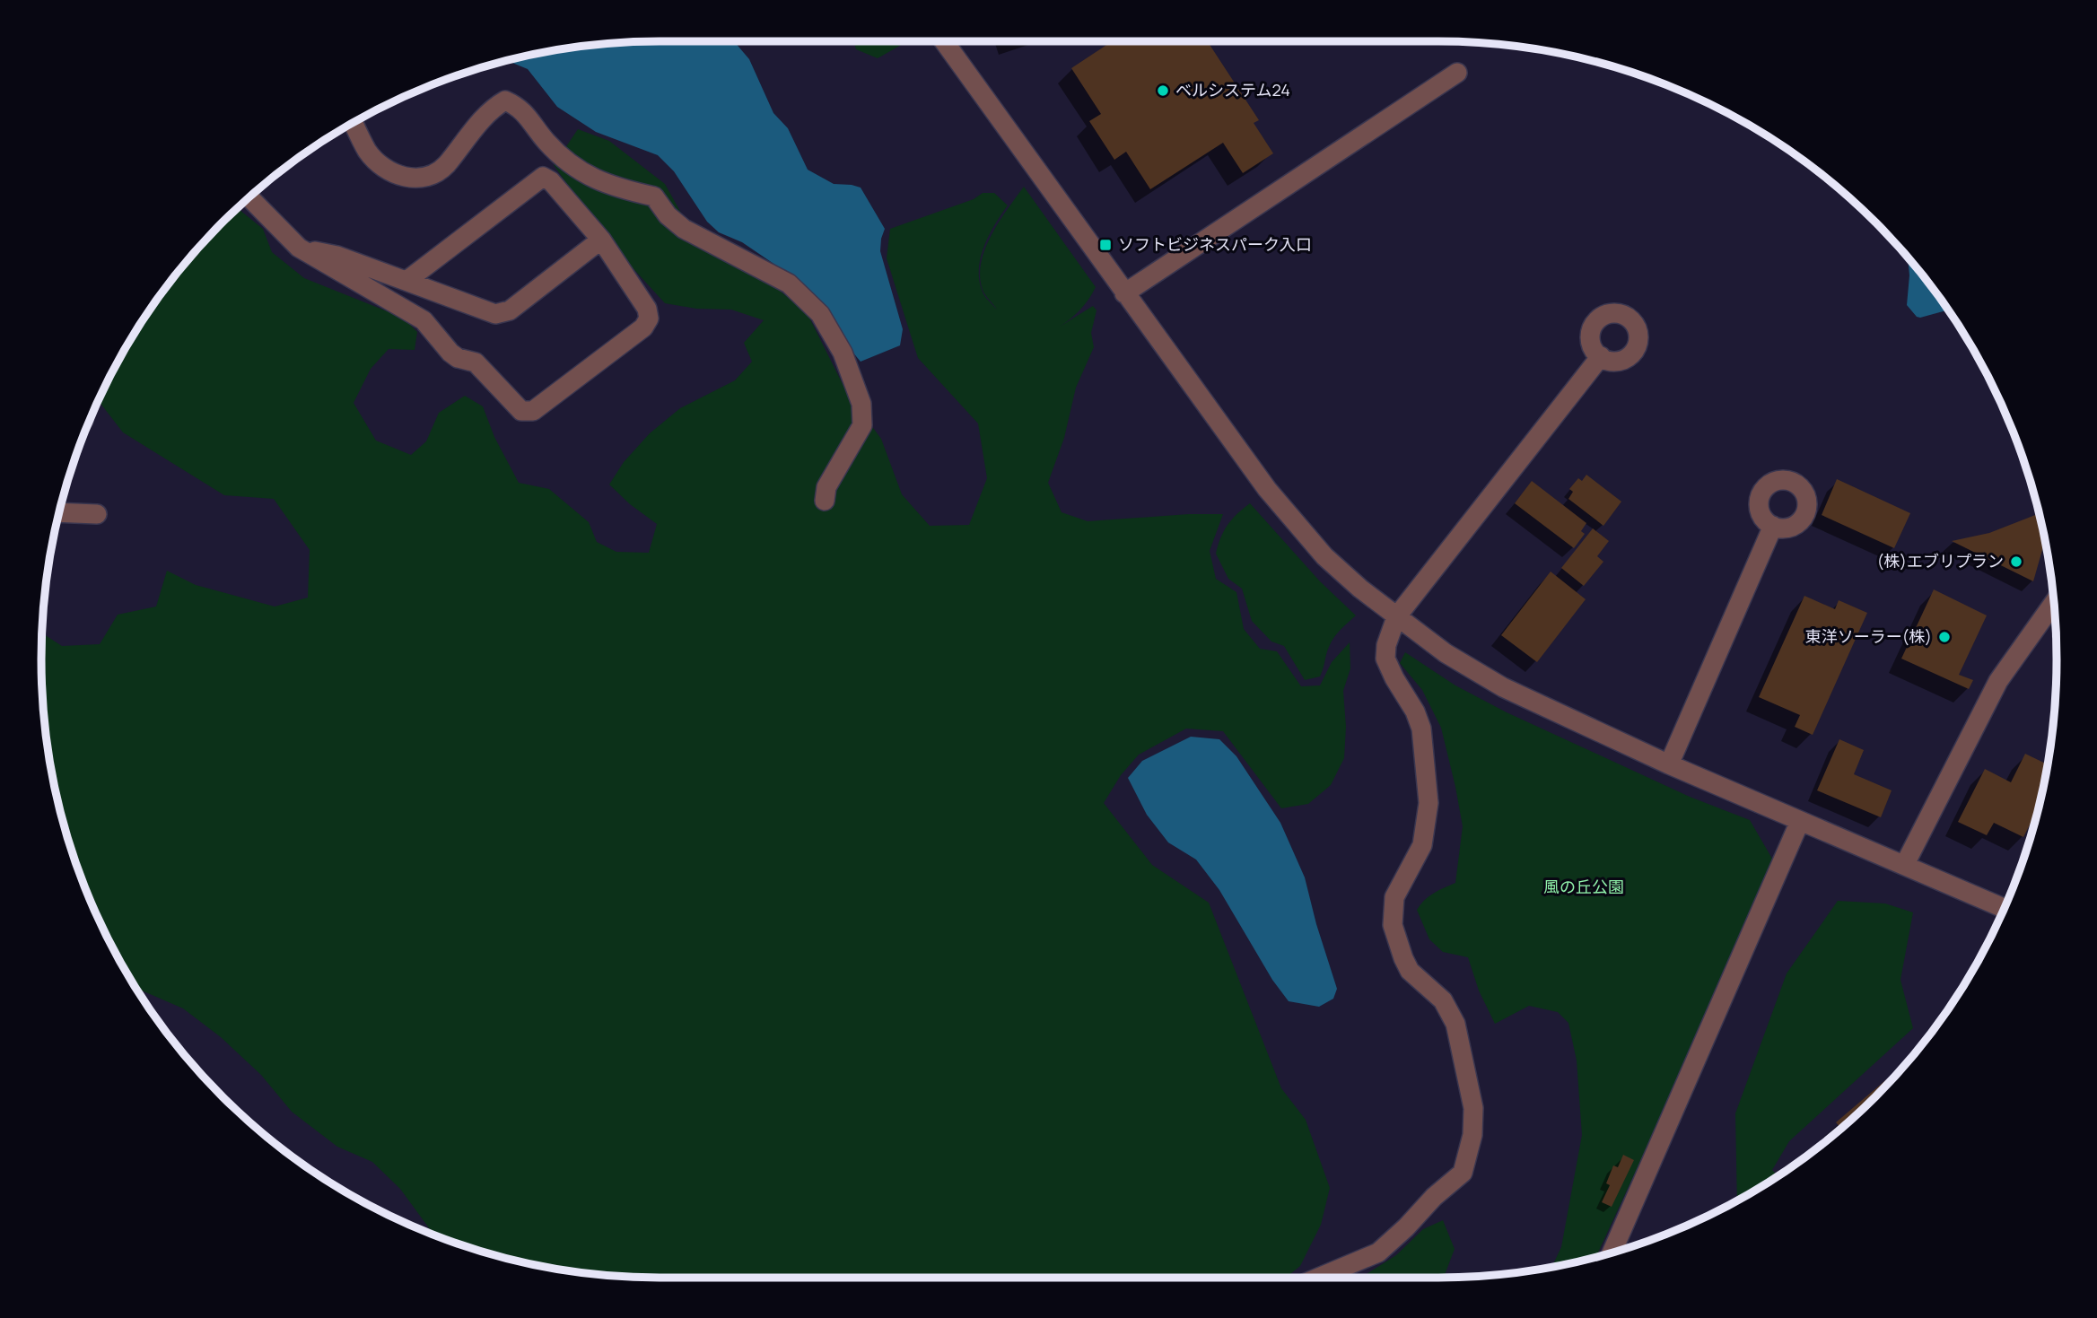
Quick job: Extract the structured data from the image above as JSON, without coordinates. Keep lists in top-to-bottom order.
{
  "parks": ["風の丘公園"],
  "places": {
    "other": ["ベルシステム24", "(株)エブリプラン", "東洋ソーラー(株)"],
    "transit": ["ソフトビジネスパーク入口"]
  }
}
